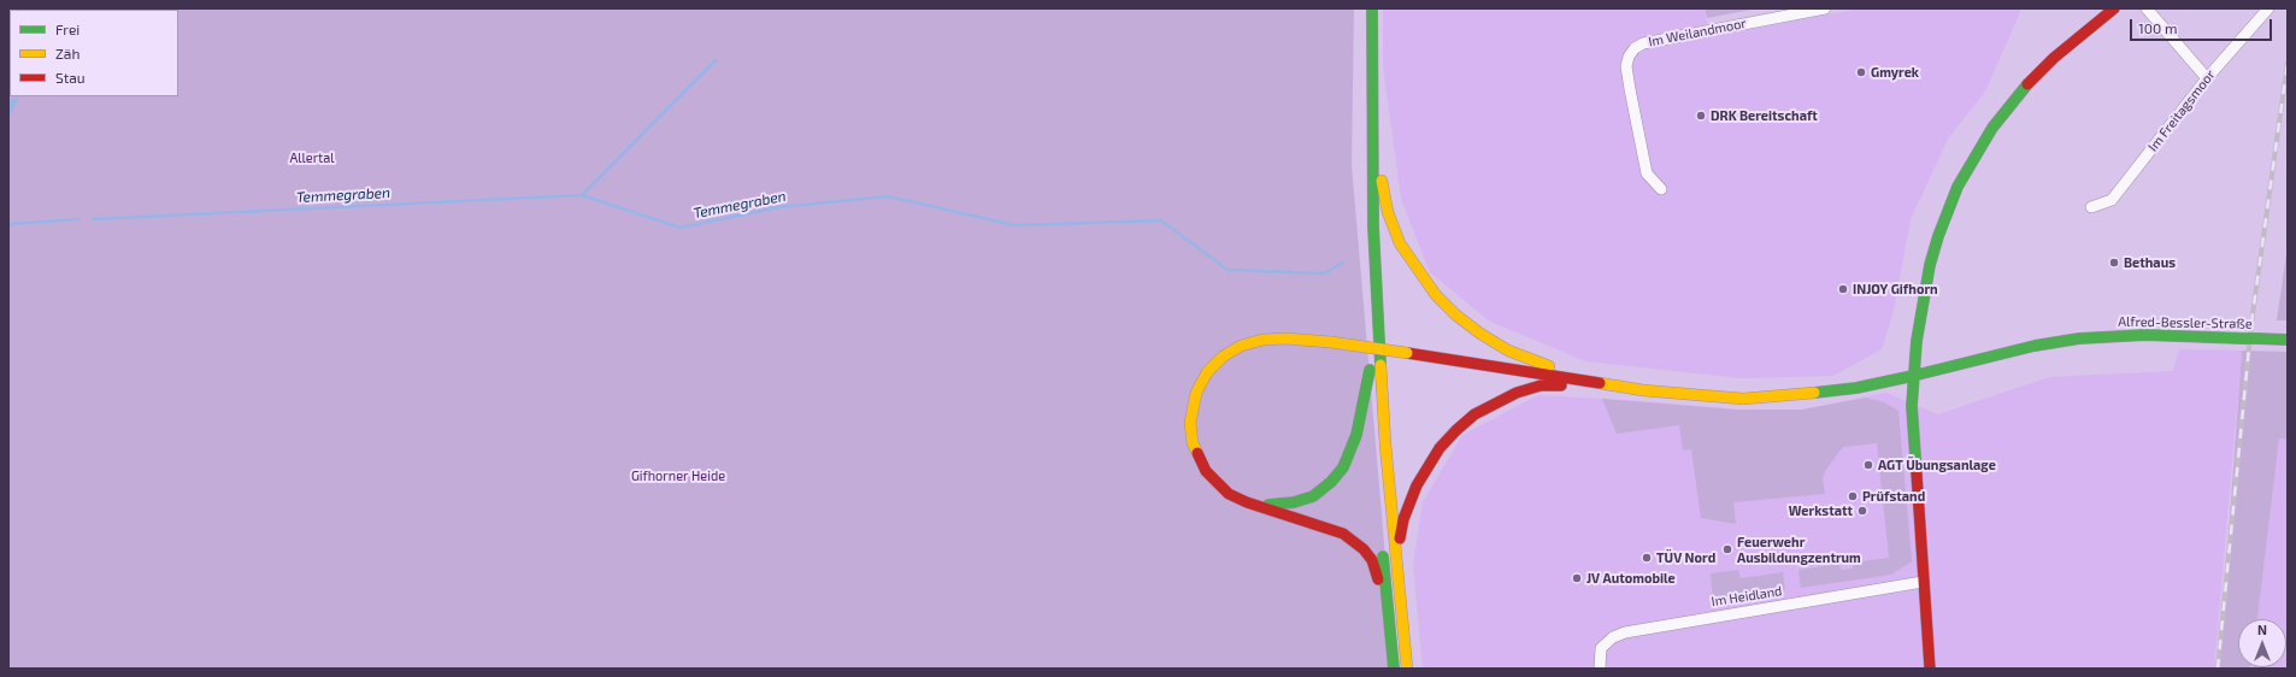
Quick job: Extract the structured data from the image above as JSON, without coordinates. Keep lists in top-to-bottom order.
{
  "streets": {
    "main road": ["Alfred-Bessler-Straße"],
    "street": ["Im Weilandmoor", "Im Freitagsmoor", "Im Heidland"]
  },
  "water": ["Temmegraben"],
  "parks": ["Allertal", "Gifhorner Heide"],
  "places": [
    "Gmyrek",
    "DRK Bereitschaft",
    "Bethaus",
    "INJOY Gifhorn",
    "AGT Übungsanlage",
    "Prüfstand",
    "Werkstatt",
    "Feuerwehr Ausbildungzentrum",
    "TÜV Nord",
    "JV Automobile"
  ],
  "legend": ["Frei", "Zäh", "Stau"],
  "scale_bar": "100 m",
  "north": "top"
}
